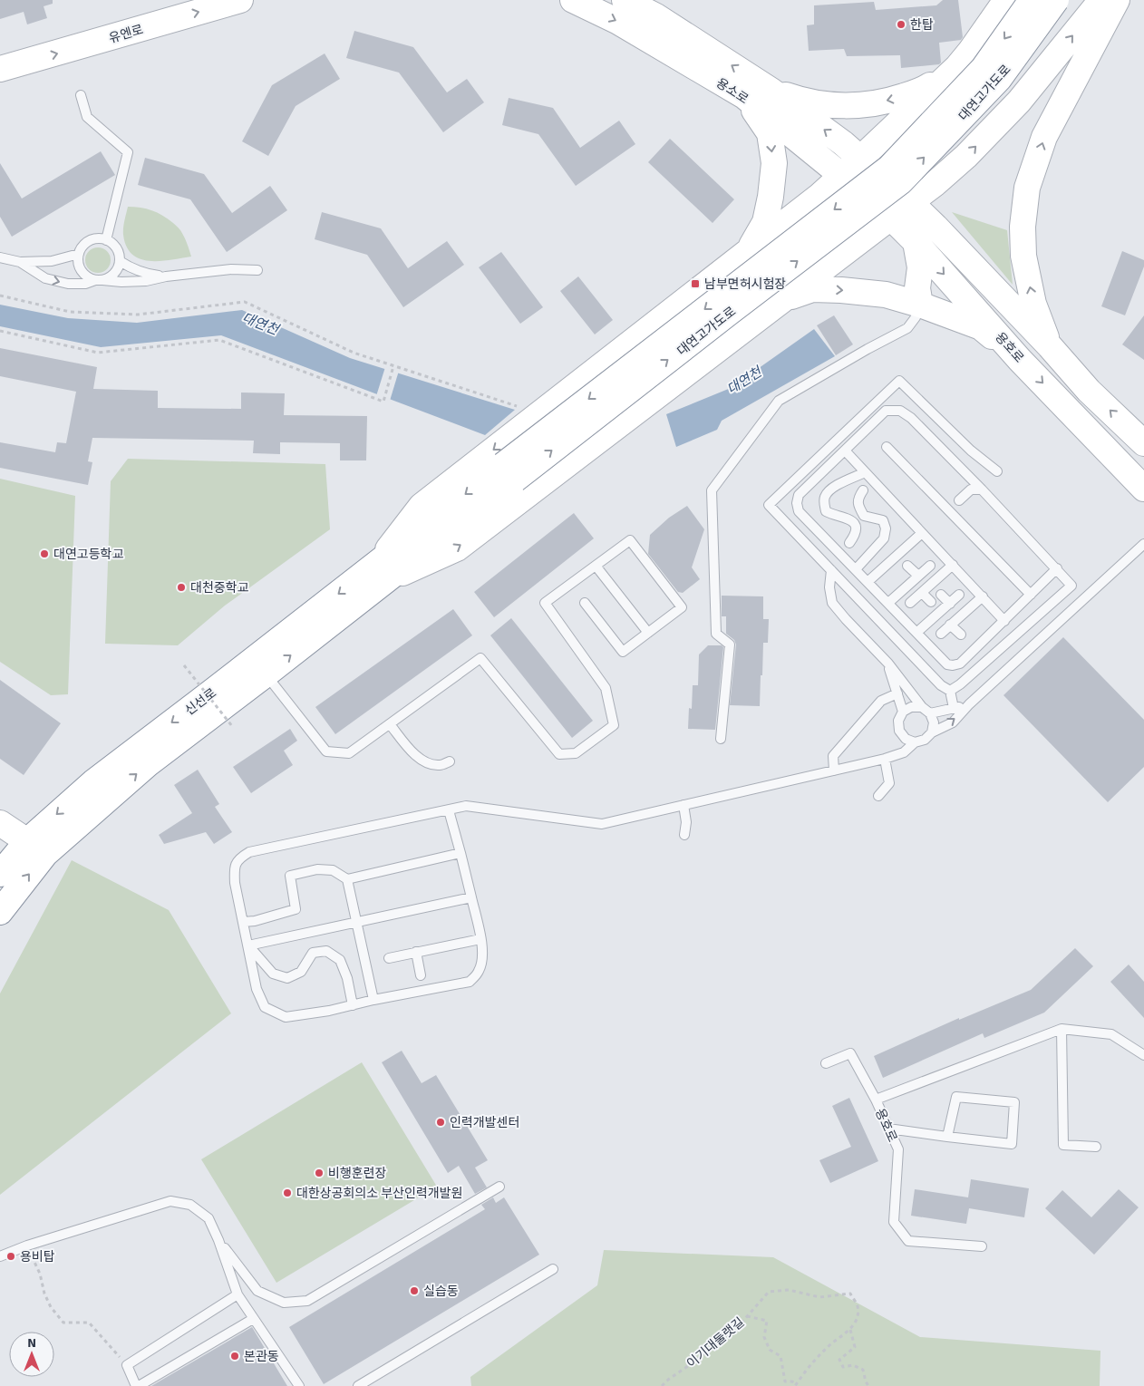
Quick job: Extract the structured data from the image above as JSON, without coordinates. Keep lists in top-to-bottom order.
{
  "streets": {
    "main road": [
      "유엔로",
      "용소로",
      "대연고가도로",
      "용호로",
      "신선로"
    ],
    "path": ["이기대둘랫길"]
  },
  "crossings": [
    ["용소로", "용호로"],
    ["대연고가도로", "신선로"]
  ],
  "one_way": ["유엔로"],
  "water": ["대연천"],
  "places": {
    "other": [
      "한탑",
      "대연고등학교",
      "대천중학교",
      "인력개발센터",
      "비행훈련장",
      "대한상공회의소 부산인력개발원",
      "용비탑",
      "실습동",
      "본관동"
    ],
    "transit": ["남부면허시험장"]
  },
  "north": "top"
}
